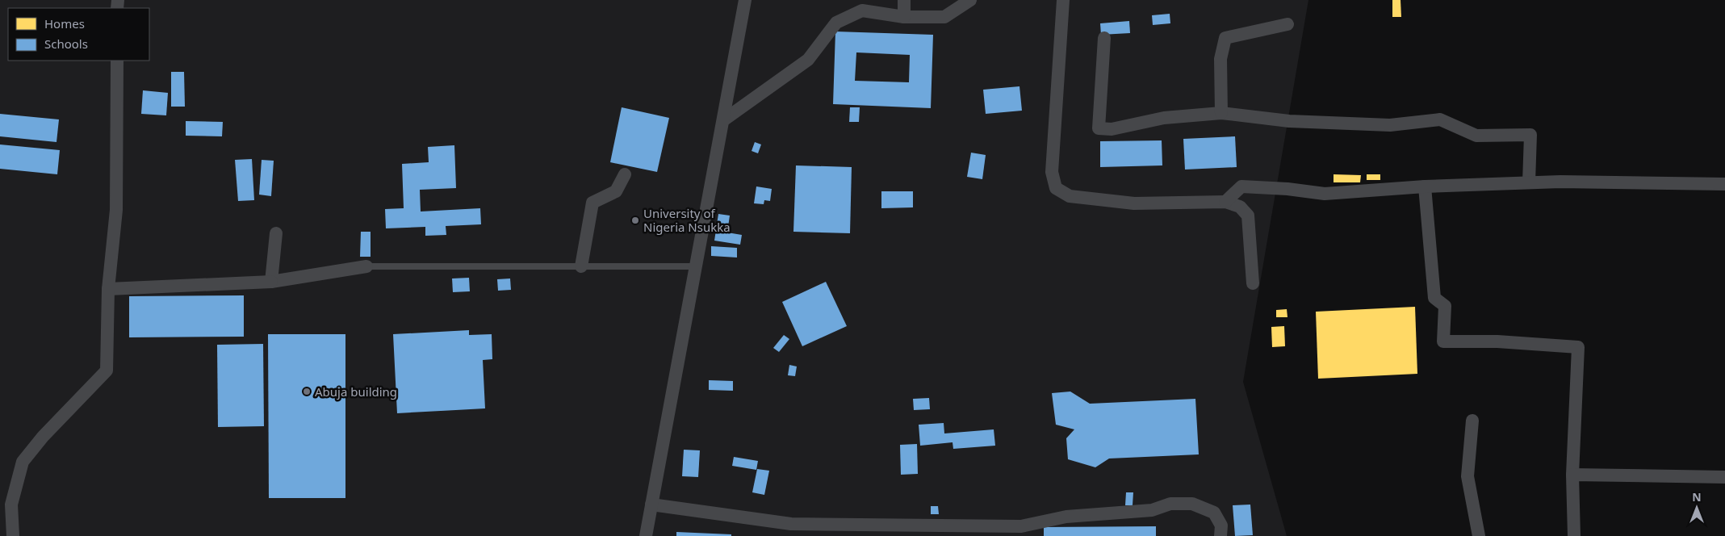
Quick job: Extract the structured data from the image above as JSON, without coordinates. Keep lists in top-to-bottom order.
{
  "places": ["University of Nigeria Nsukka", "Abuja building"],
  "legend": ["Homes", "Schools"],
  "north": "top"
}
